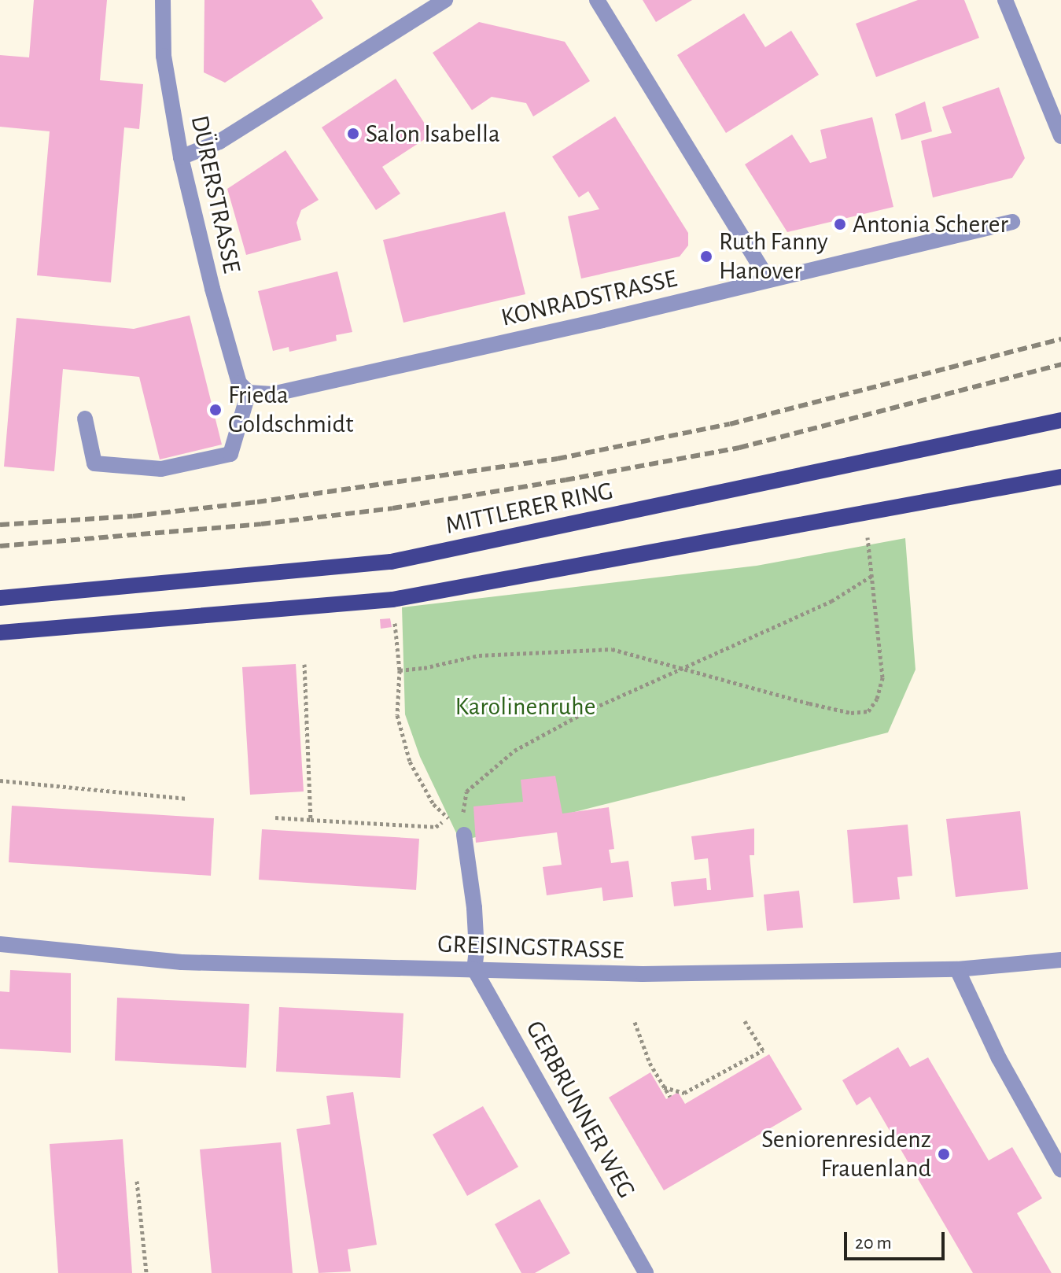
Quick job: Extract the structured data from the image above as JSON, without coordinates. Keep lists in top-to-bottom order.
{
  "streets": {
    "main road": ["MITTLERER RING"],
    "street": [
      "DÜRERSTRASSE",
      "KONRADSTRASSE",
      "GREISINGSTRASSE",
      "GERBRUNNER WEG"
    ]
  },
  "crossings": [
    ["DÜRERSTRASSE", "KONRADSTRASSE"],
    ["GREISINGSTRASSE", "GERBRUNNER WEG"]
  ],
  "parks": ["Karolinenruhe"],
  "places": [
    "Salon Isabella",
    "Antonia Scherer",
    "Ruth Fanny Hanover",
    "Frieda Goldschmidt",
    "Seniorenresidenz Frauenland"
  ],
  "scale_bar": "20 m"
}
